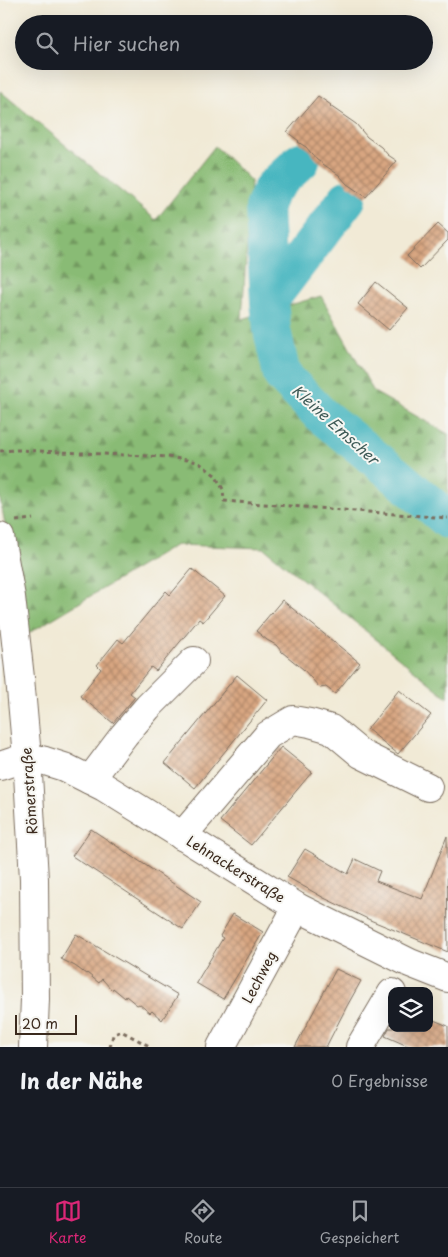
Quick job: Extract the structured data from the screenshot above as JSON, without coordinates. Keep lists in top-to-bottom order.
{
  "streets": {
    "street": ["Römerstraße", "Lehnackerstraße", "Lechweg"]
  },
  "crossings": [
    ["Römerstraße", "Lehnackerstraße"],
    ["Lehnackerstraße", "Lechweg"]
  ],
  "water": ["Kleine Emscher"],
  "scale_bar": "20 m",
  "page": {
    "search": "Hier suchen",
    "scale": "20 m",
    "heading": ["In der Nähe", "0 Ergebnisse"],
    "nav": ["Karte", "Route", "Gespeichert"]
  }
}
